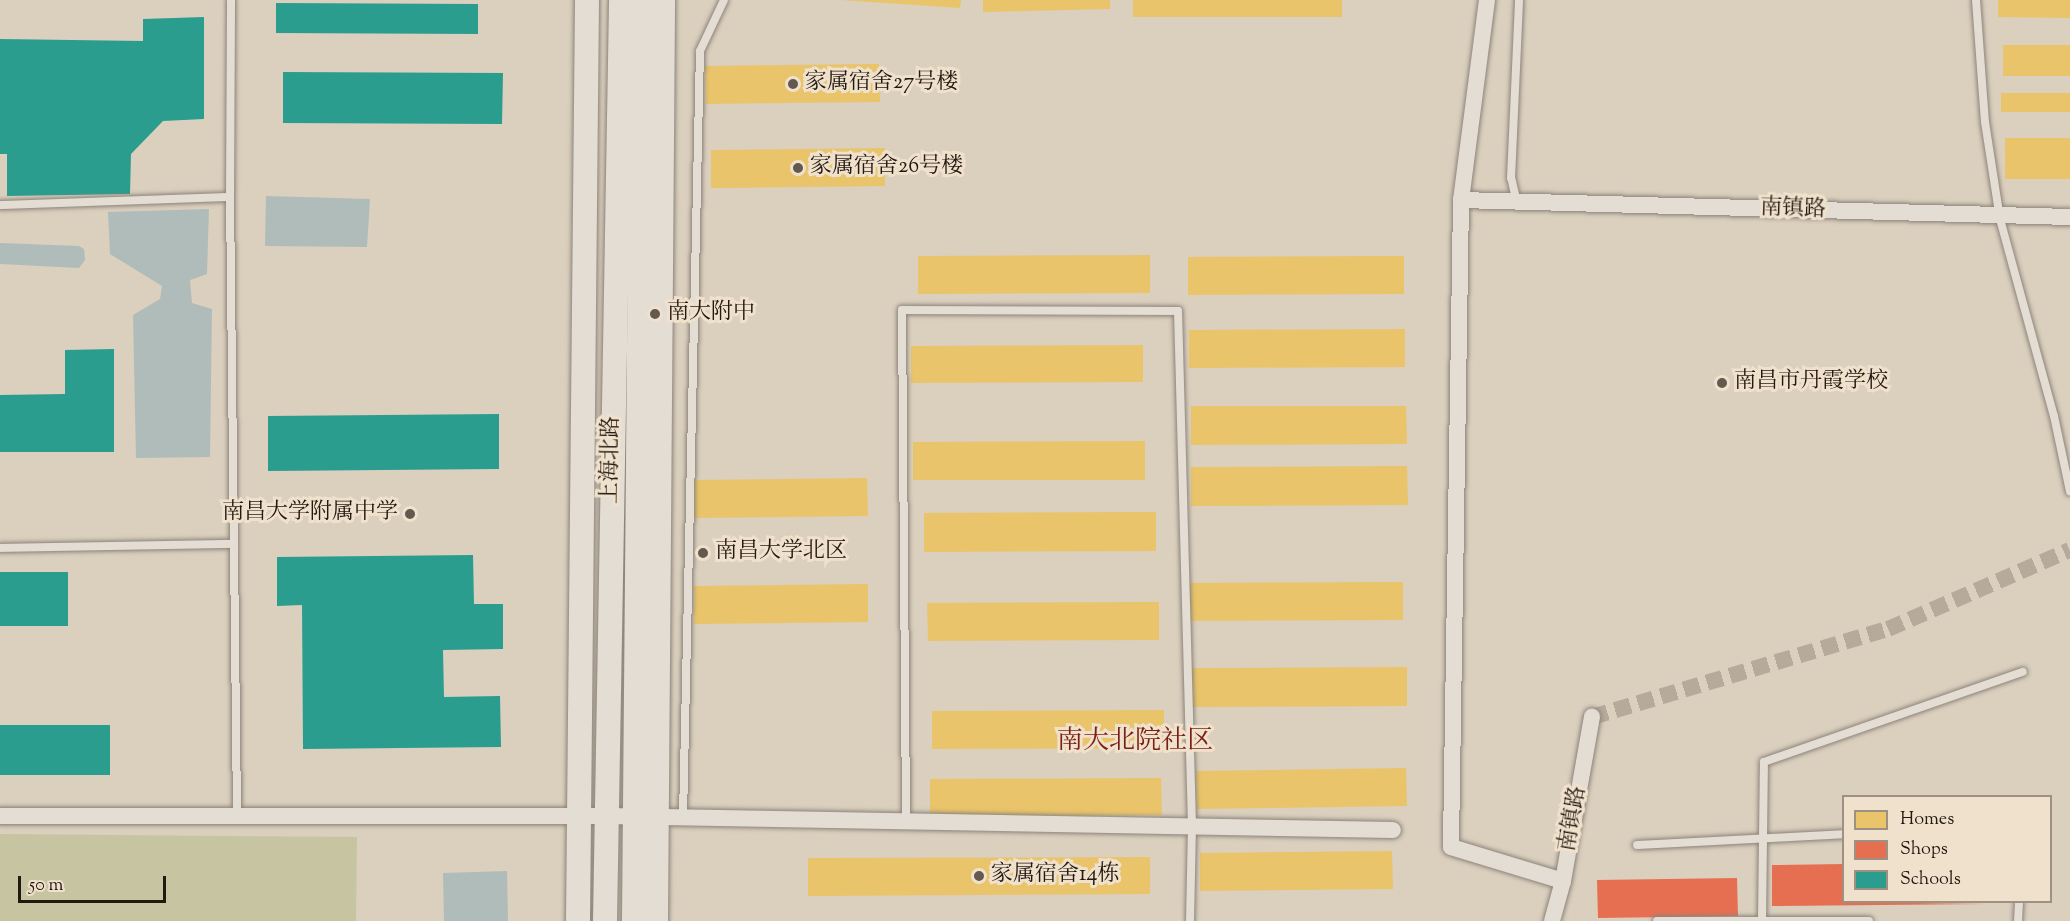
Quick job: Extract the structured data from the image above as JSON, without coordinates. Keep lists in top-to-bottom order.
{
  "streets": {
    "street": ["南镇路", "上海北路"]
  },
  "districts": ["南大北院社区"],
  "places": [
    "家属宿舍27号楼",
    "家属宿舍26号楼",
    "南大附中",
    "南昌市丹霞学校",
    "南昌大学附属中学",
    "南昌大学北区",
    "家属宿舍14栋"
  ],
  "legend": ["Homes", "Shops", "Schools"],
  "scale_bar": "50 m"
}
